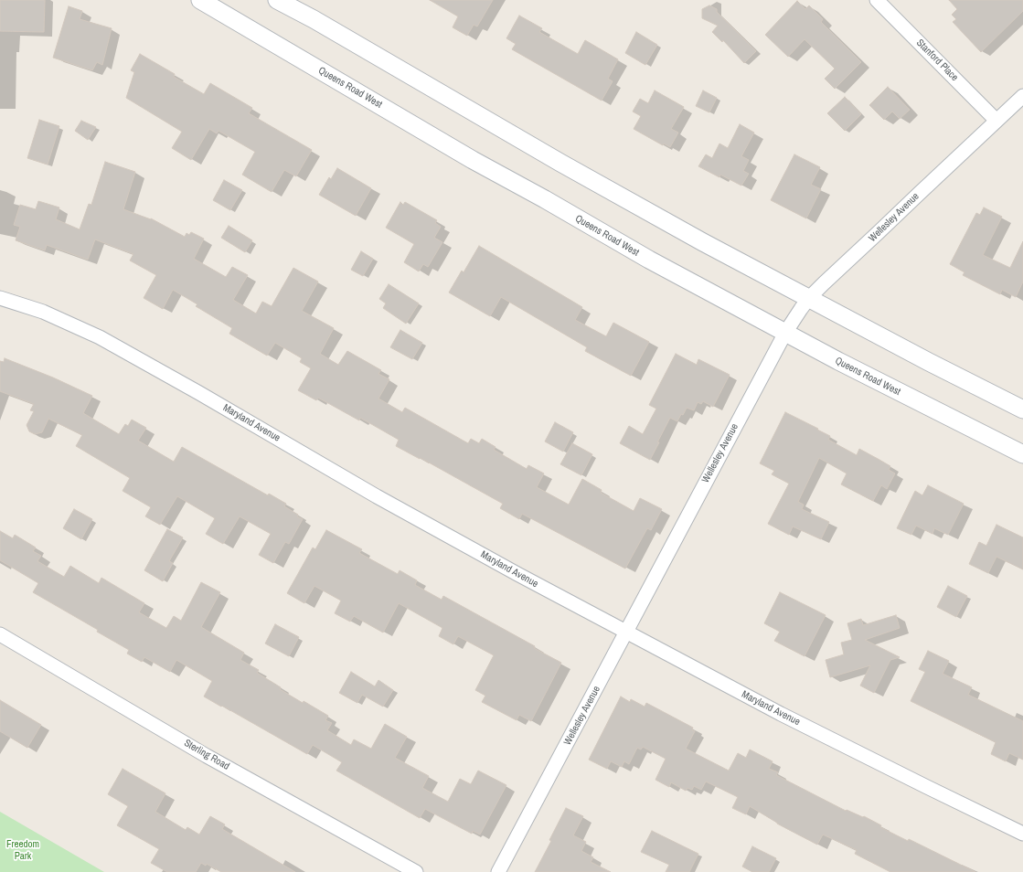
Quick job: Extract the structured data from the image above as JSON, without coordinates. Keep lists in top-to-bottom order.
{
  "streets": {
    "street": [
      "Stanford Place",
      "Queens Road West",
      "Wellesley Avenue",
      "Maryland Avenue",
      "Sterling Road"
    ]
  },
  "crossings": [
    ["Stanford Place", "Wellesley Avenue"],
    ["Queens Road West", "Wellesley Avenue"],
    ["Wellesley Avenue", "Maryland Avenue"]
  ],
  "parks": ["Freedom Park"]
}
